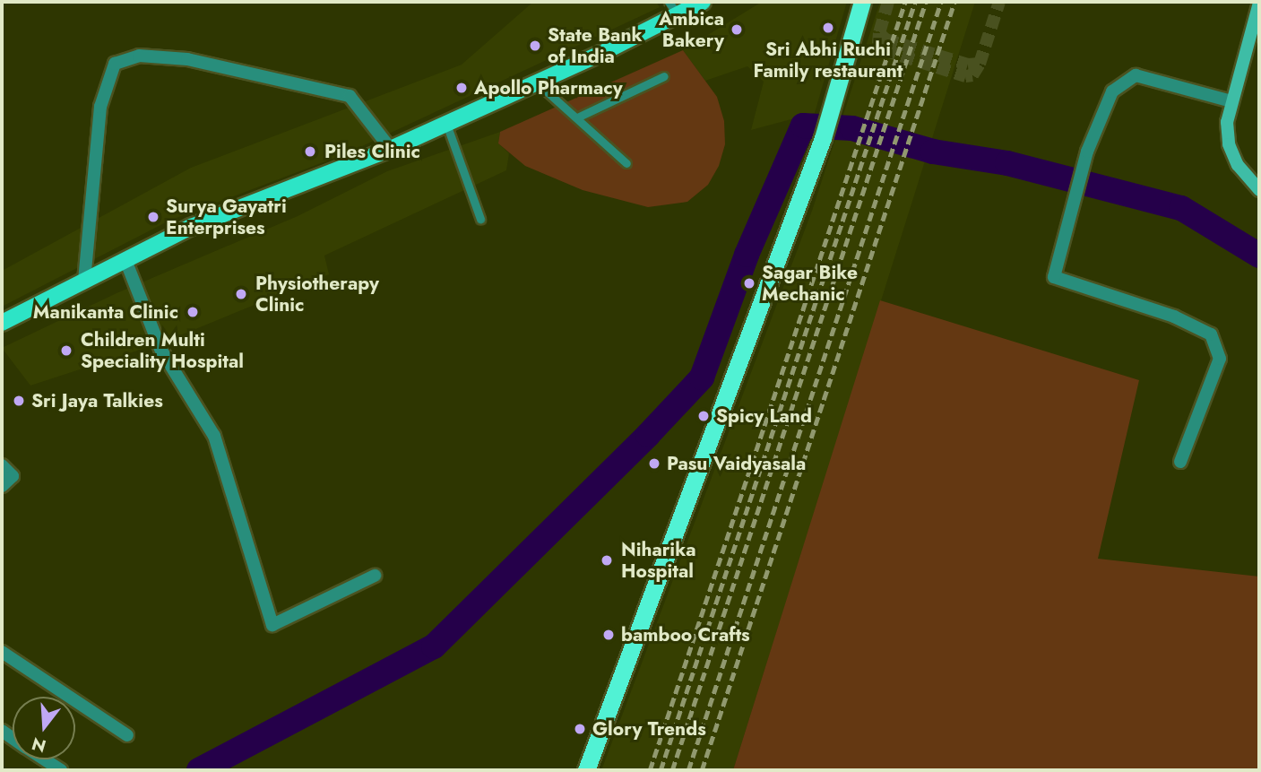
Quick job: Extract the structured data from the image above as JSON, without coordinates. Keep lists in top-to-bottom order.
{
  "places": [
    "Sri Abhi Ruchi Family restaurant",
    "Ambica Bakery",
    "State Bank of India",
    "Apollo Pharmacy",
    "Piles Clinic",
    "Surya Gayatri Enterprises",
    "Sagar Bike Mechanic",
    "Physiotherapy Clinic",
    "Manikanta Clinic",
    "Children Multi Speciality Hospital",
    "Sri Jaya Talkies",
    "Spicy Land",
    "Pasu Vaidyasala",
    "Niharika Hospital",
    "bamboo Crafts",
    "Glory Trends"
  ],
  "north": "bottom"
}
